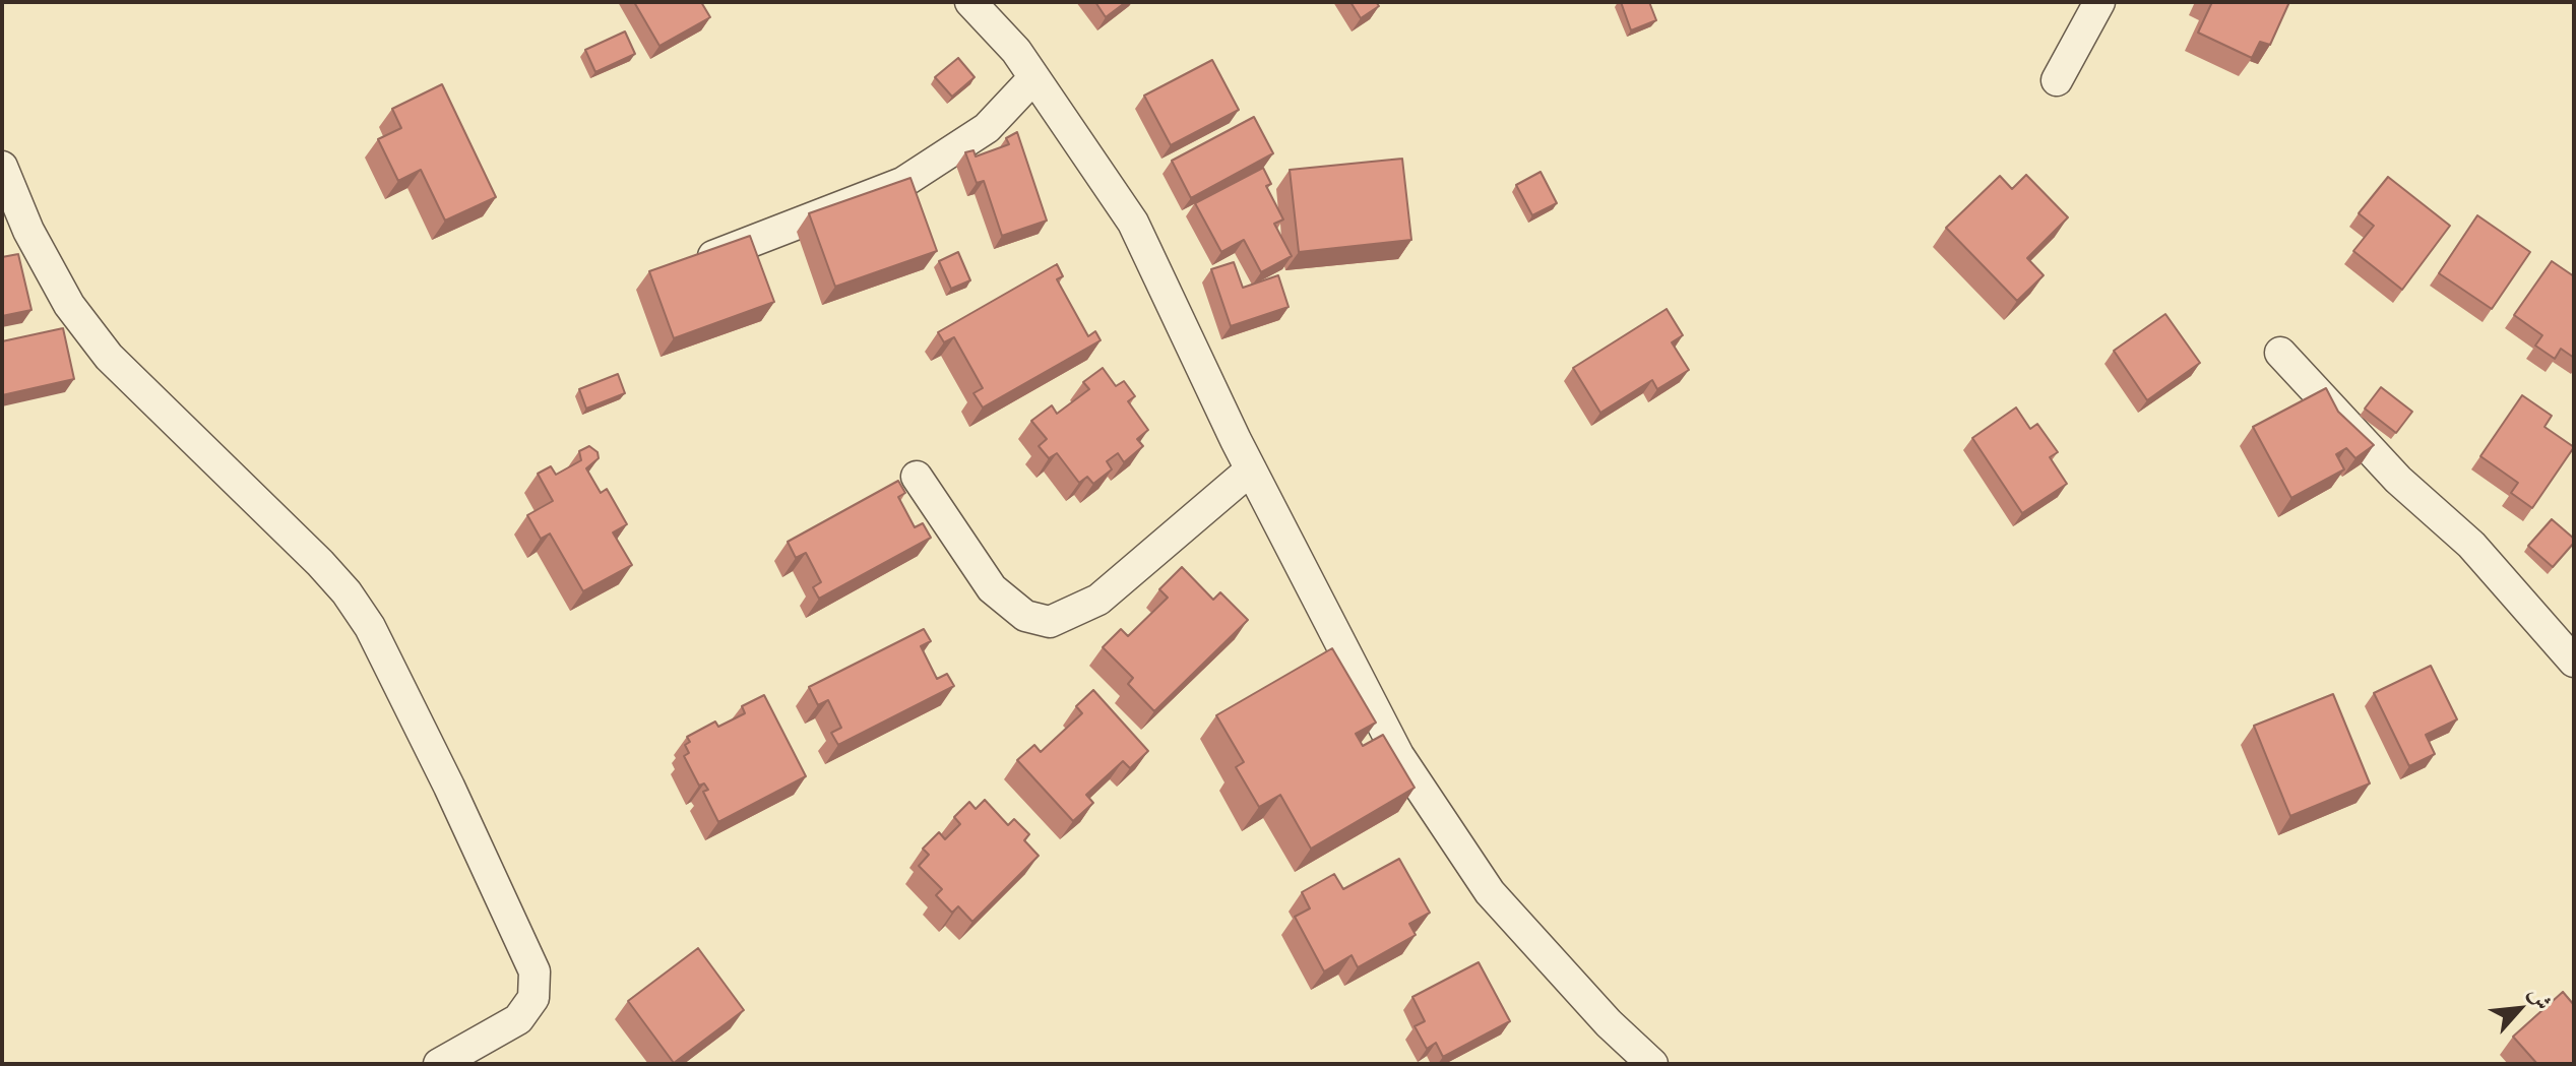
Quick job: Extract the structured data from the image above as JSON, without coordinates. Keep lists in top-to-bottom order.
{
  "north": "top right"
}
